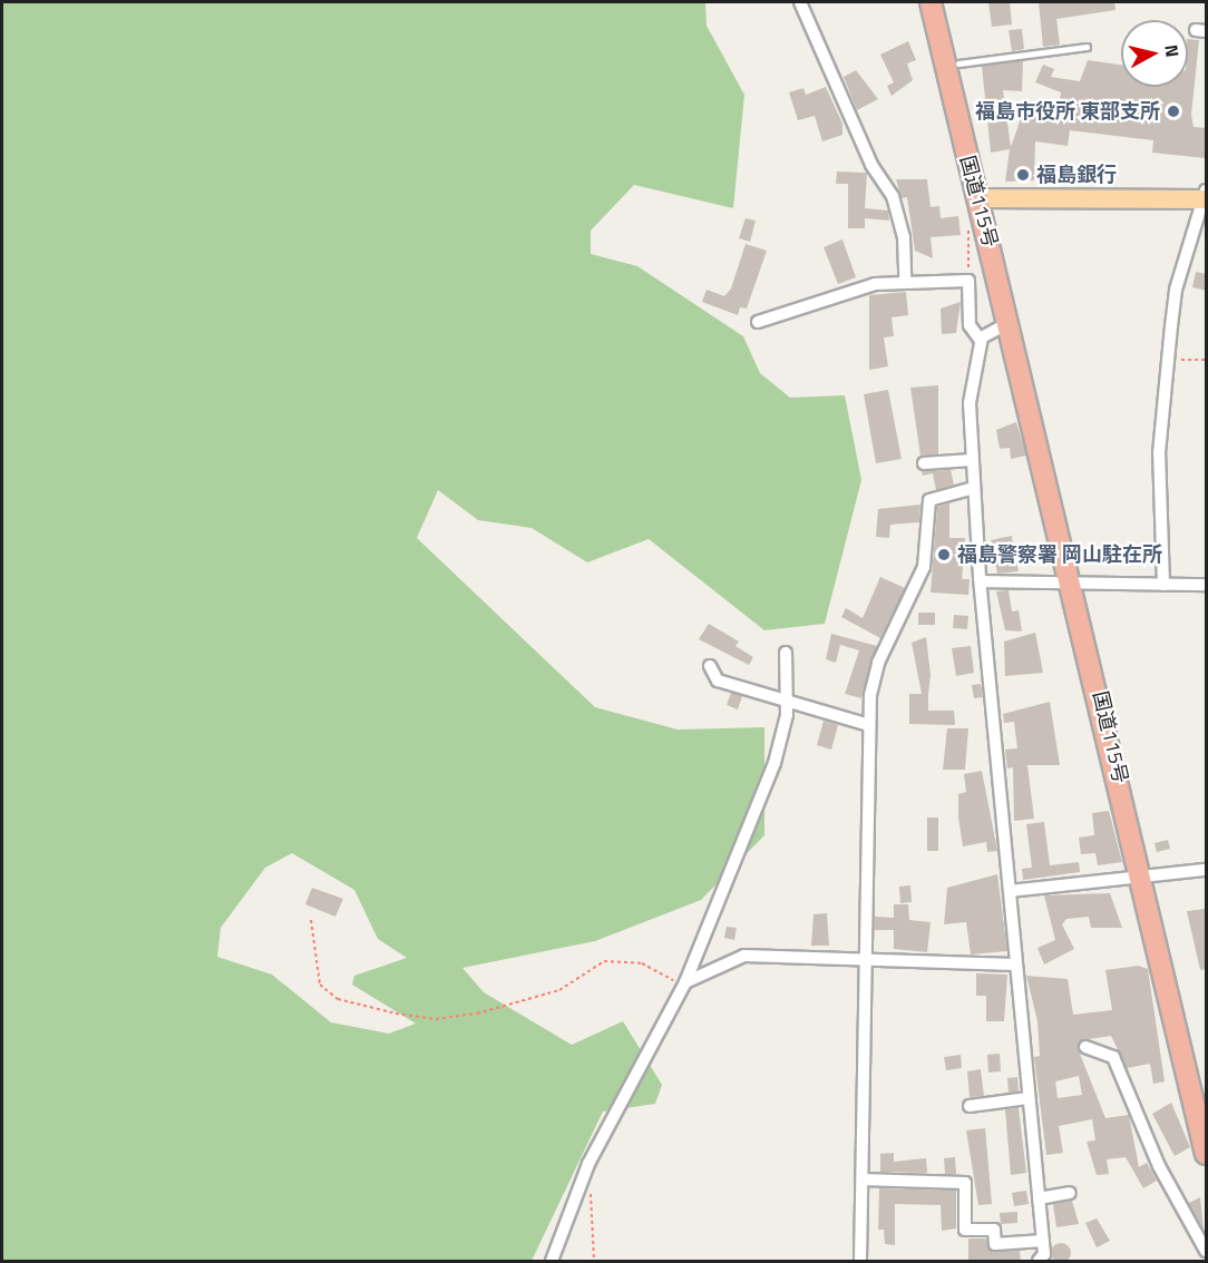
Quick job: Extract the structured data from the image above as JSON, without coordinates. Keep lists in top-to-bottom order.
{
  "streets": {
    "highway": ["国道115号"]
  },
  "places": ["福島市役所 東部支所", "福島銀行", "福島警察署 岡山駐在所"],
  "north": "right"
}
